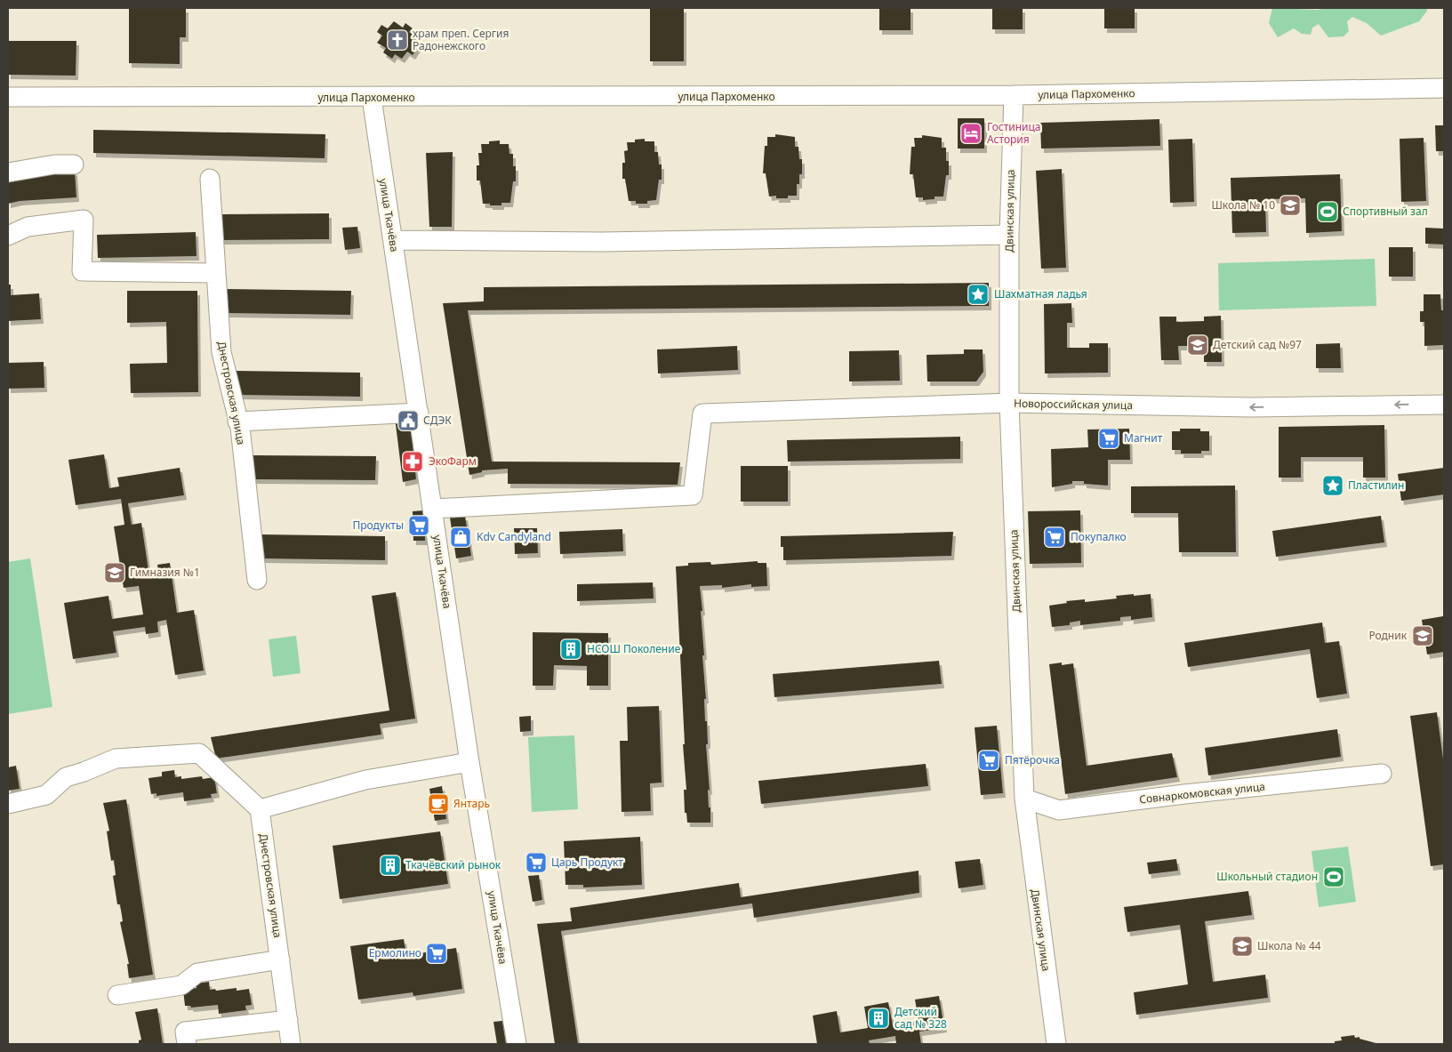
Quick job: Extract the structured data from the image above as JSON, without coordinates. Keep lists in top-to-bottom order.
{
  "streets": {
    "street": [
      "улица Пархоменко",
      "Двинская улица",
      "улица Ткачёва",
      "Днестровская улица",
      "Новороссийская улица",
      "Совнаркомовская улица"
    ]
  },
  "crossings": [
    ["улица Пархоменко", "Двинская улица"],
    ["улица Пархоменко", "улица Ткачёва"],
    ["Двинская улица", "Новороссийская улица"],
    ["Двинская улица", "Совнаркомовская улица"],
    ["улица Ткачёва", "Новороссийская улица"]
  ],
  "one_way": ["Новороссийская улица"],
  "places": {
    "church": ["храм преп. Сергия Радонежского"],
    "hotel": ["Гостиница Астория"],
    "school or university": [
      "Школа № 10",
      "Детский сад №97",
      "Гимназия №1",
      "Родник",
      "Школа № 44"
    ],
    "sports": ["Спортивный зал", "Школьный стадион"],
    "place": ["Шахматная ладья", "Пластилин"],
    "public building": ["СДЭК"],
    "supermarket": [
      "Магнит",
      "Продукты",
      "Покупалко",
      "Пятёрочка",
      "Царь Продукт",
      "Ермолино"
    ],
    "pharmacy": ["ЭкоФарм"],
    "shop": ["Kdv Candyland"],
    "building": ["НСОШ Поколение", "Ткачёвский рынок", "Детский сад № 328"],
    "cafe": ["Янтарь"]
  }
}
